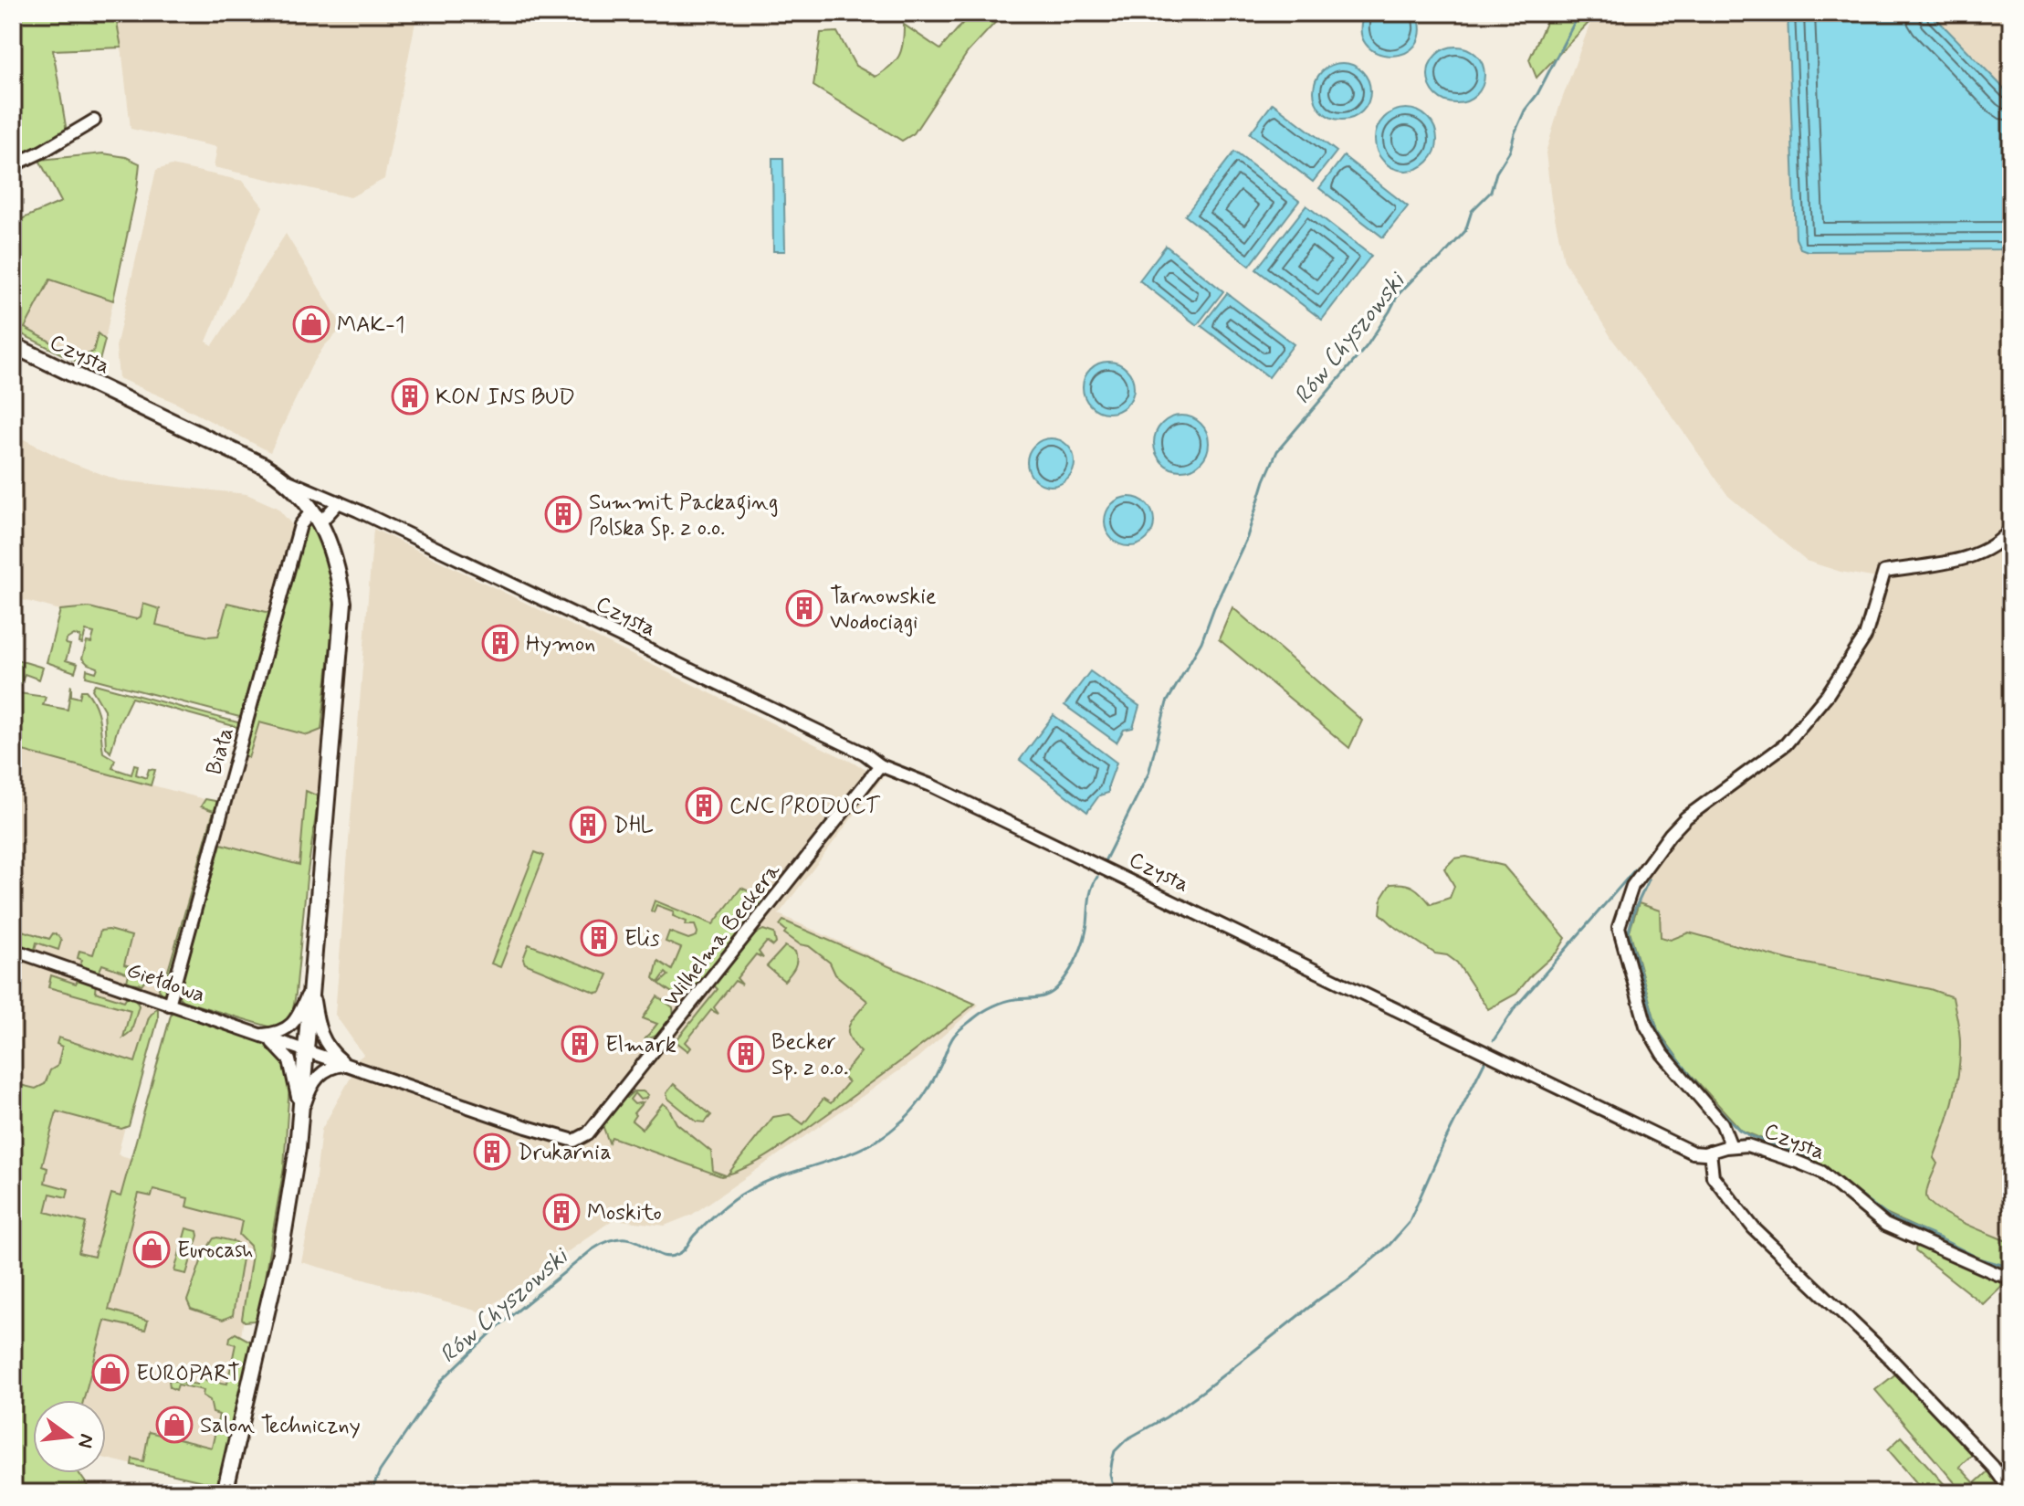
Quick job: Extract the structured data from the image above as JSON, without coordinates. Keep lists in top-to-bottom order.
{
  "streets": {
    "main road": ["Czysta"],
    "street": ["Biała", "Wilhelma Beckera", "Giełdowa"]
  },
  "crossings": [
    ["Czysta", "Biała"],
    ["Czysta", "Wilhelma Beckera"],
    ["Czysta", "Giełdowa"],
    ["Biała", "Giełdowa"],
    ["Wilhelma Beckera", "Giełdowa"]
  ],
  "water": ["Rów Chyszowski"],
  "places": {
    "shop": [
      "MAK-1",
      "Eurocash",
      "EUROPART",
      "Salon Techniczny"
    ],
    "building": [
      "KON INS BUD",
      "Summit Packaging Polska Sp. z o.o.",
      "Tarnowskie Wodociągi",
      "Hymon",
      "CNC PRODUCT",
      "DHL",
      "Elis",
      "Elmark",
      "Becker Sp. z o.o.",
      "Drukarnia",
      "Moskito"
    ]
  },
  "north": "right"
}
